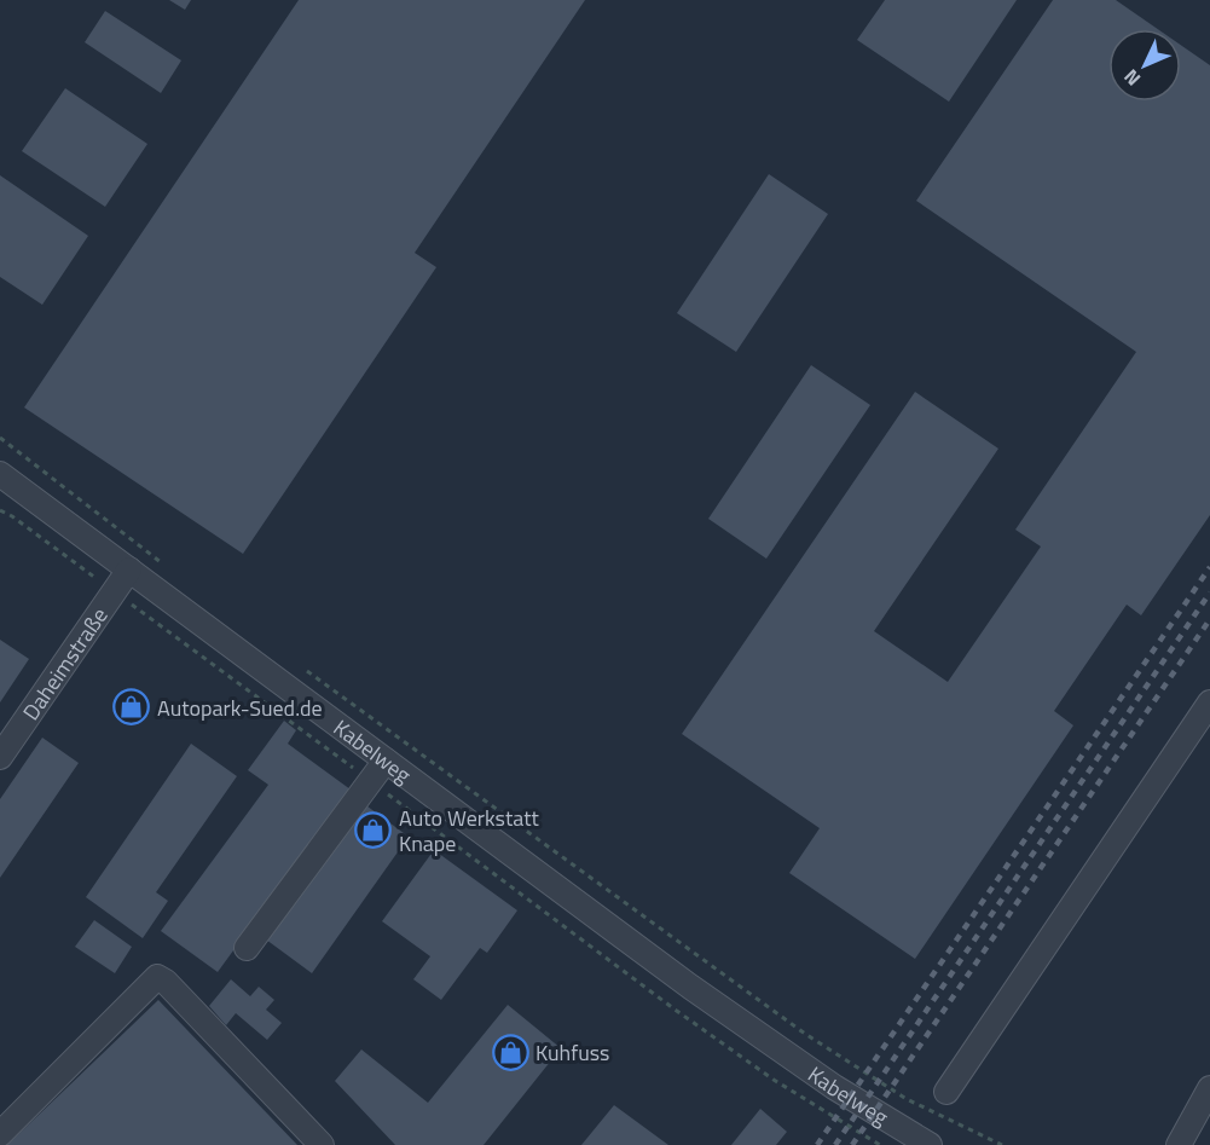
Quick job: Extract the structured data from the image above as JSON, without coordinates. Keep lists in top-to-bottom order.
{
  "streets": {
    "street": ["Daheimstraße", "Kabelweg"]
  },
  "crossings": [
    ["Daheimstraße", "Kabelweg"]
  ],
  "places": {
    "shop": ["Autopark-Sued.de", "Auto Werkstatt Knape", "Kuhfuss"]
  },
  "north": "bottom left"
}
